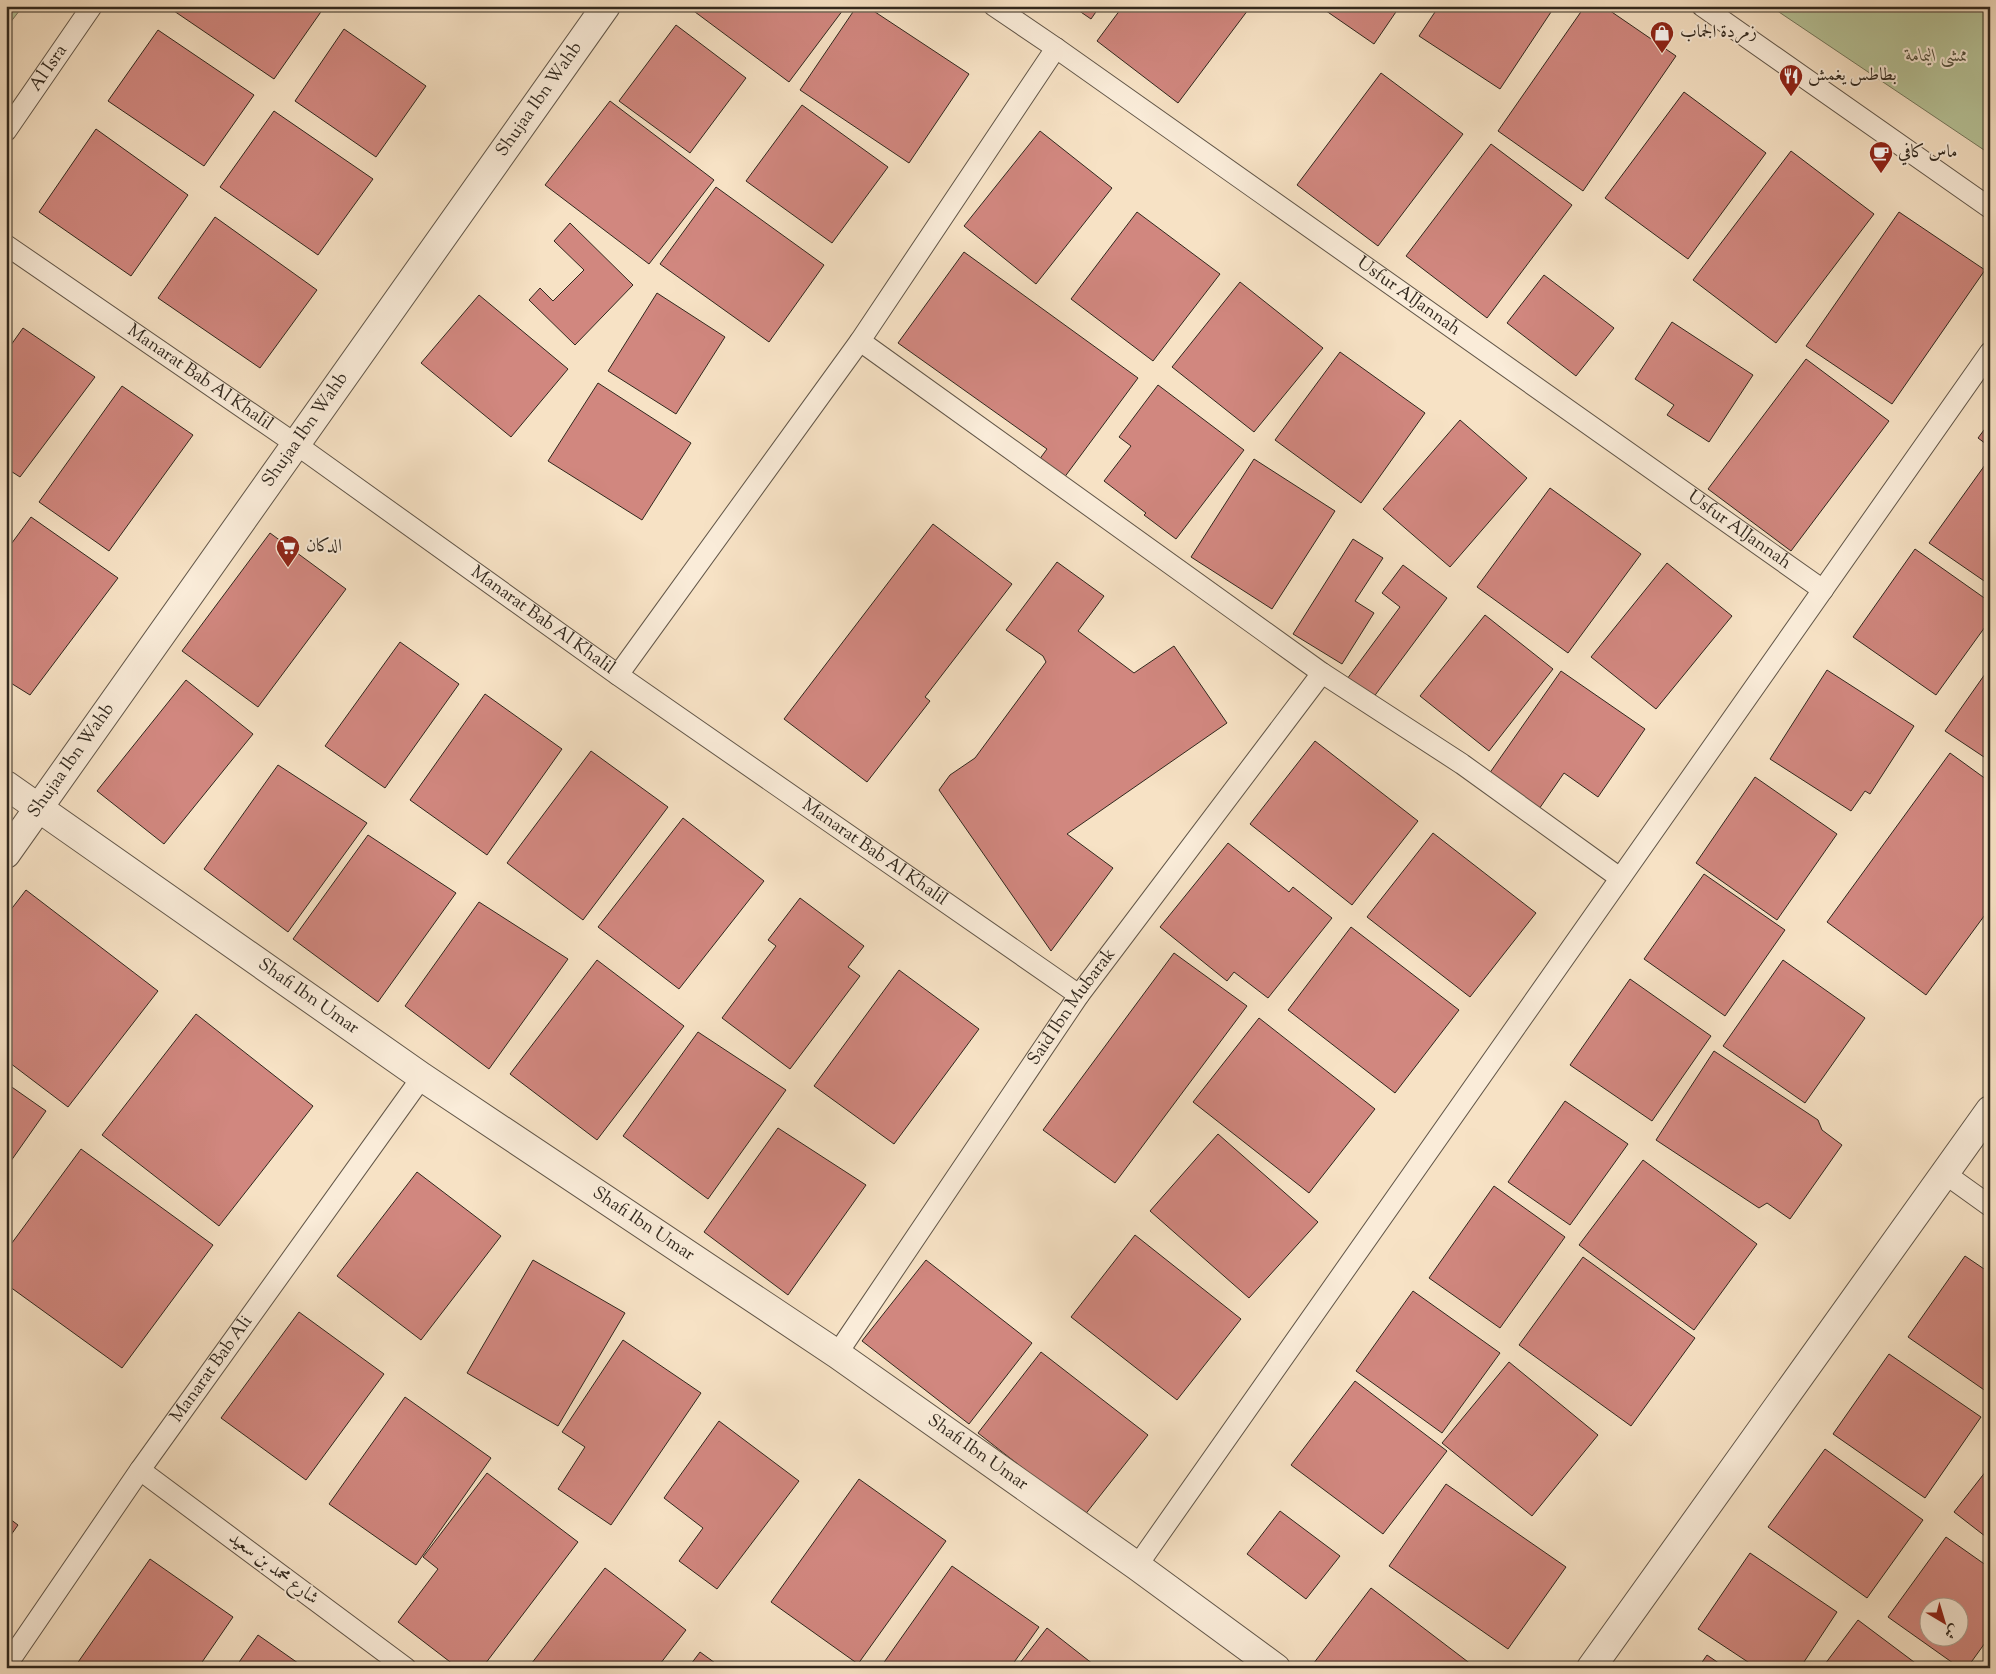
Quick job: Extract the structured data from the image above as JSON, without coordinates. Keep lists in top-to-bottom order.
{
  "streets": {
    "street": ["Shujaa Ibn Wahb", "Shafi Ibn Umar"],
    "lane": [
      "Al Isra",
      "Usfur AlJannah",
      "Manarat Bab Al Khalil",
      "Said Ibn Mubarak",
      "Manarat Bab Ali",
      "شارع محمد بن سعيد"
    ]
  },
  "crossings": [
    ["Shujaa Ibn Wahb", "Manarat Bab Al Khalil"],
    ["Shujaa Ibn Wahb", "Shafi Ibn Umar"],
    ["Manarat Bab Al Khalil", "Said Ibn Mubarak"],
    ["Shafi Ibn Umar", "Said Ibn Mubarak"],
    ["Shafi Ibn Umar", "Manarat Bab Ali"],
    ["Manarat Bab Ali", "شارع محمد بن سعيد"]
  ],
  "parks": ["ممشى اليمامة"],
  "places": {
    "shop": ["زمردة الجماب"],
    "restaurant": ["بطاطس يغمش"],
    "cafe": ["ماس كافي"],
    "supermarket": ["الدكان"]
  },
  "north": "bottom right"
}
